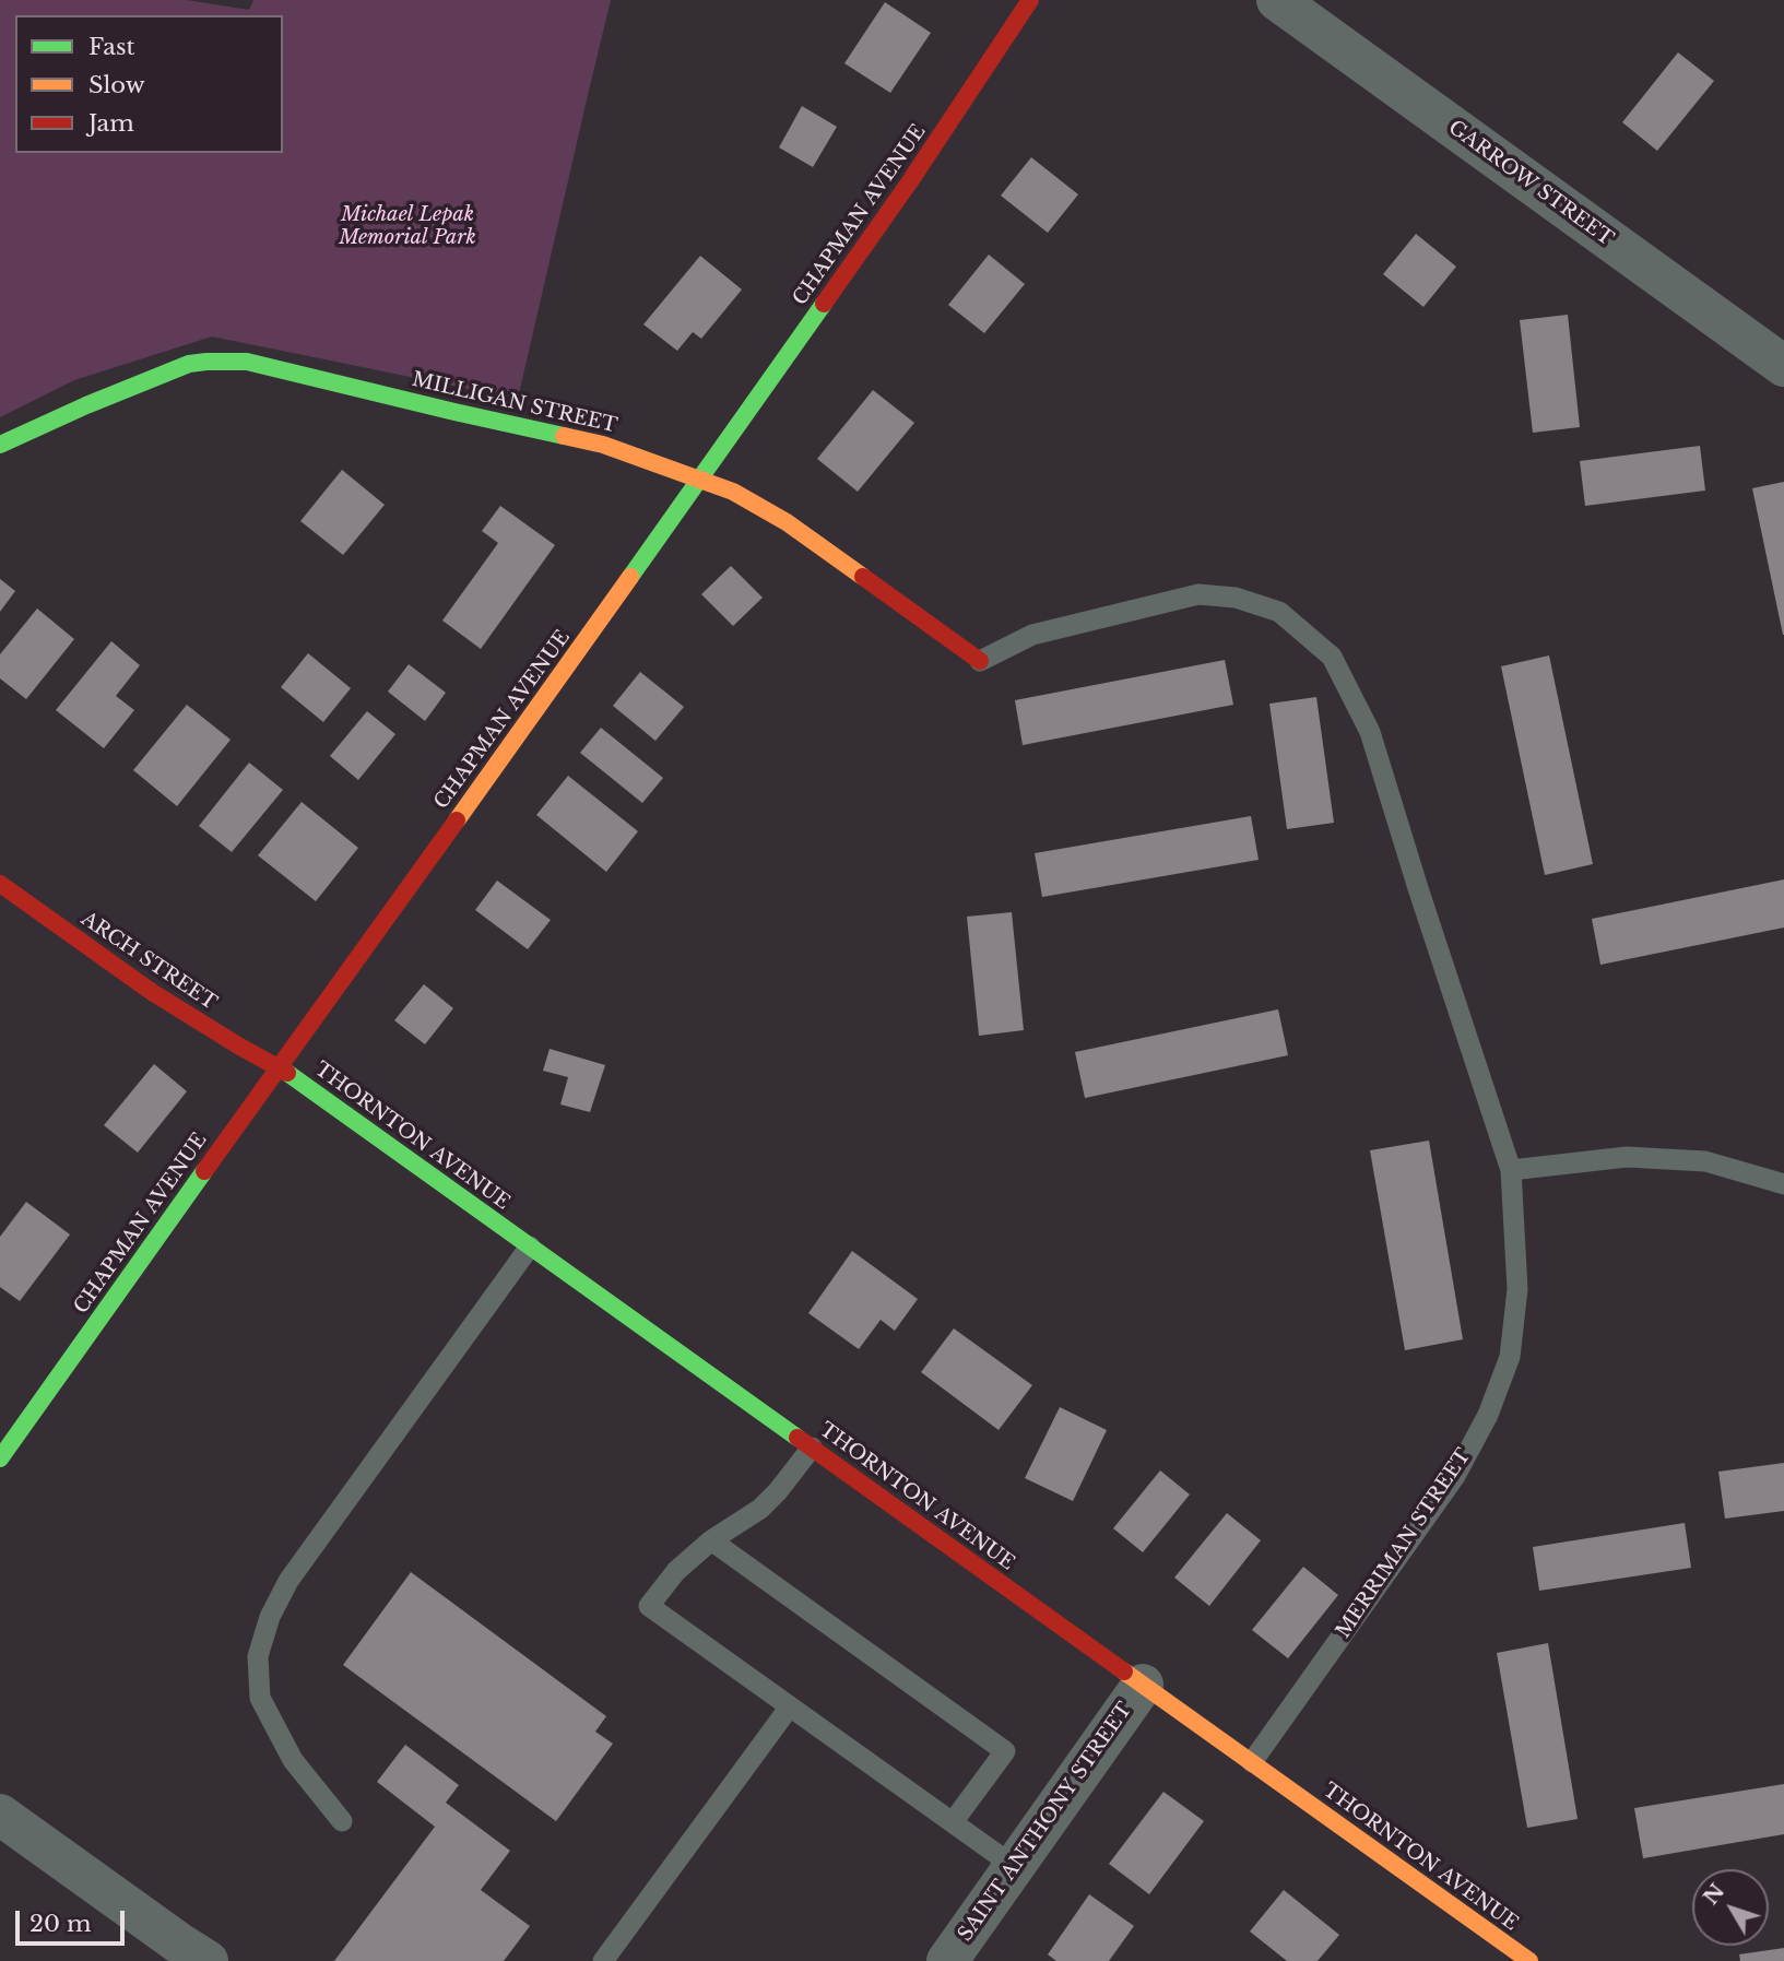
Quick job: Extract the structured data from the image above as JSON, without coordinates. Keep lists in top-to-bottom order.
{
  "streets": {
    "street": [
      "GARROW STREET",
      "CHAPMAN AVENUE",
      "MILLIGAN STREET",
      "ARCH STREET",
      "THORNTON AVENUE",
      "SAINT ANTHONY STREET"
    ],
    "lane": ["MERRIMAN STREET"]
  },
  "crossings": [
    ["CHAPMAN AVENUE", "MILLIGAN STREET"],
    ["CHAPMAN AVENUE", "ARCH STREET"],
    ["CHAPMAN AVENUE", "THORNTON AVENUE"],
    ["MILLIGAN STREET", "MERRIMAN STREET"],
    ["ARCH STREET", "THORNTON AVENUE"],
    ["THORNTON AVENUE", "MERRIMAN STREET"],
    ["THORNTON AVENUE", "SAINT ANTHONY STREET"]
  ],
  "parks": ["Michael Lepak Memorial Park"],
  "legend": ["Fast", "Slow", "Jam"],
  "scale_bar": "20 m",
  "north": "top left"
}
